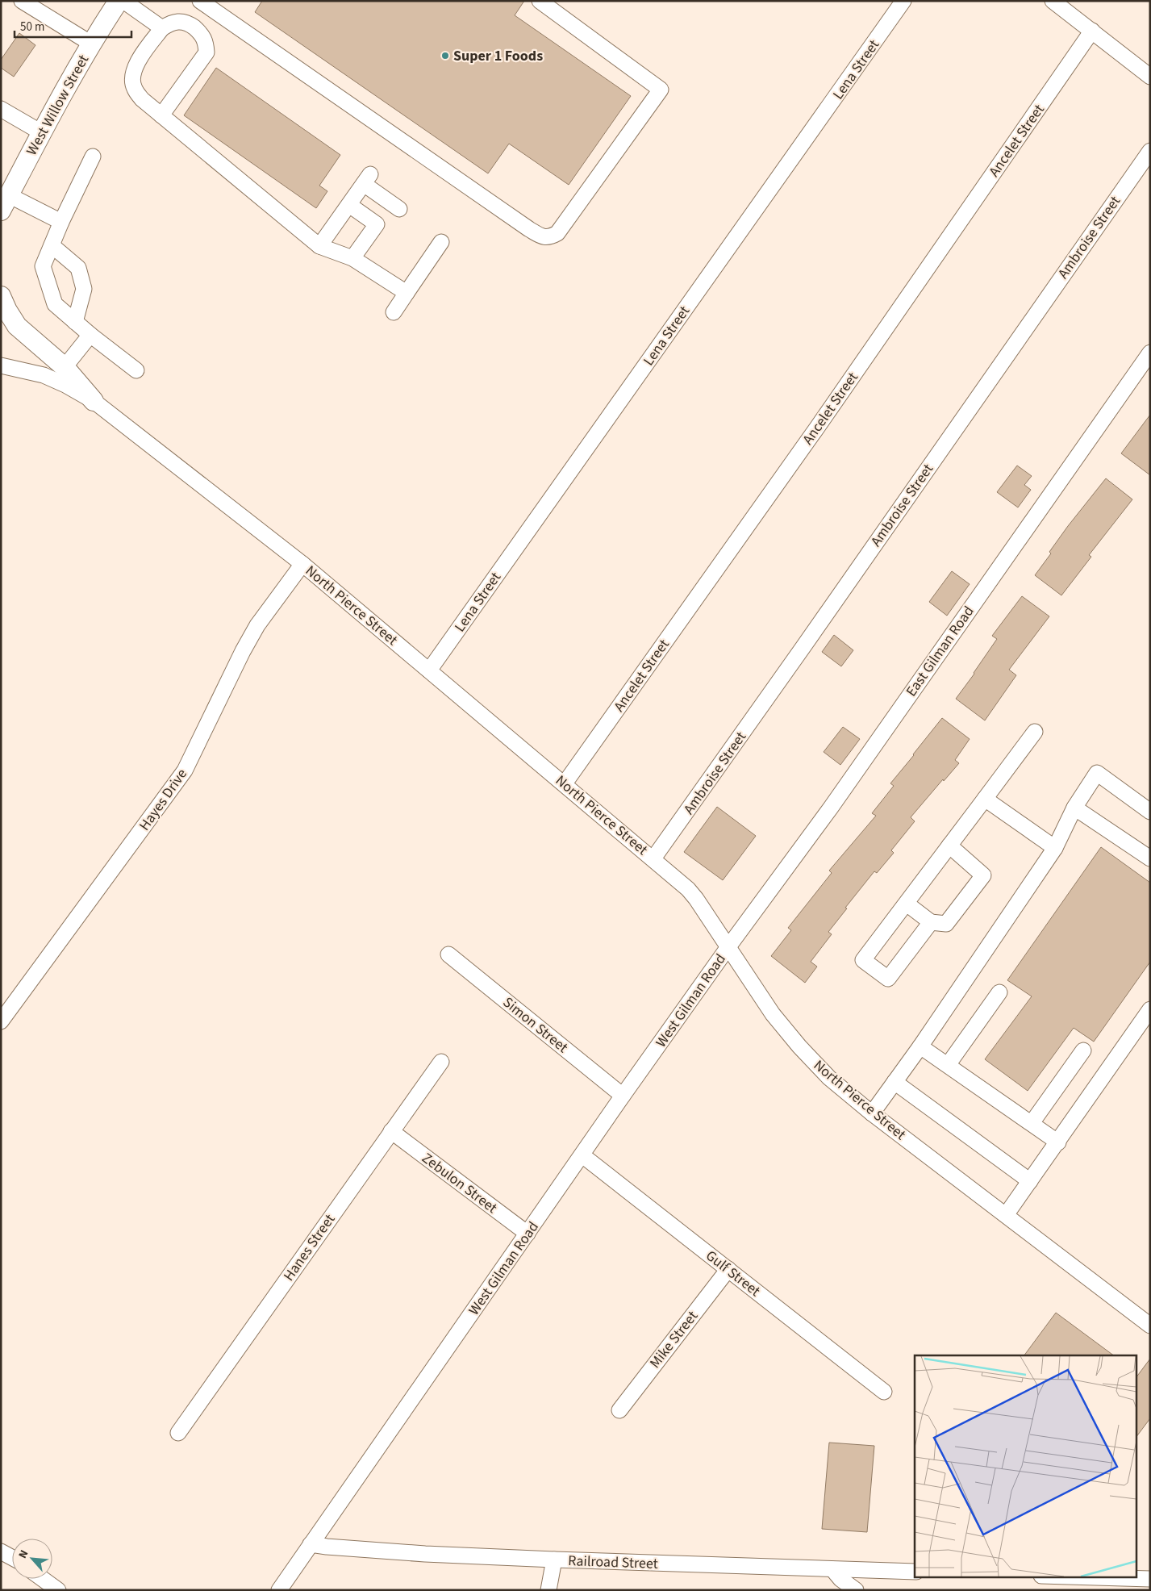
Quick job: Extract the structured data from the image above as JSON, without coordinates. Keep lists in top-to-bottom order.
{
  "streets": {
    "main road": ["West Willow Street"],
    "street": [
      "Lena Street",
      "Ancelet Street",
      "Ambroise Street",
      "North Pierce Street",
      "East Gilman Road",
      "Hayes Drive",
      "West Gilman Road",
      "Simon Street",
      "Zebulon Street",
      "Hanes Street",
      "Gulf Street",
      "Mike Street",
      "Railroad Street"
    ]
  },
  "crossings": [
    ["Lena Street", "North Pierce Street"],
    ["Ancelet Street", "North Pierce Street"],
    ["Ambroise Street", "North Pierce Street"],
    ["North Pierce Street", "East Gilman Road"],
    ["North Pierce Street", "Hayes Drive"],
    ["North Pierce Street", "West Gilman Road"],
    ["East Gilman Road", "West Gilman Road"],
    ["West Gilman Road", "Simon Street"],
    ["West Gilman Road", "Zebulon Street"],
    ["West Gilman Road", "Gulf Street"],
    ["West Gilman Road", "Railroad Street"],
    ["Zebulon Street", "Hanes Street"],
    ["Gulf Street", "Mike Street"]
  ],
  "places": ["Super 1 Foods"],
  "scale_bar": "50 m",
  "north": "top left"
}
